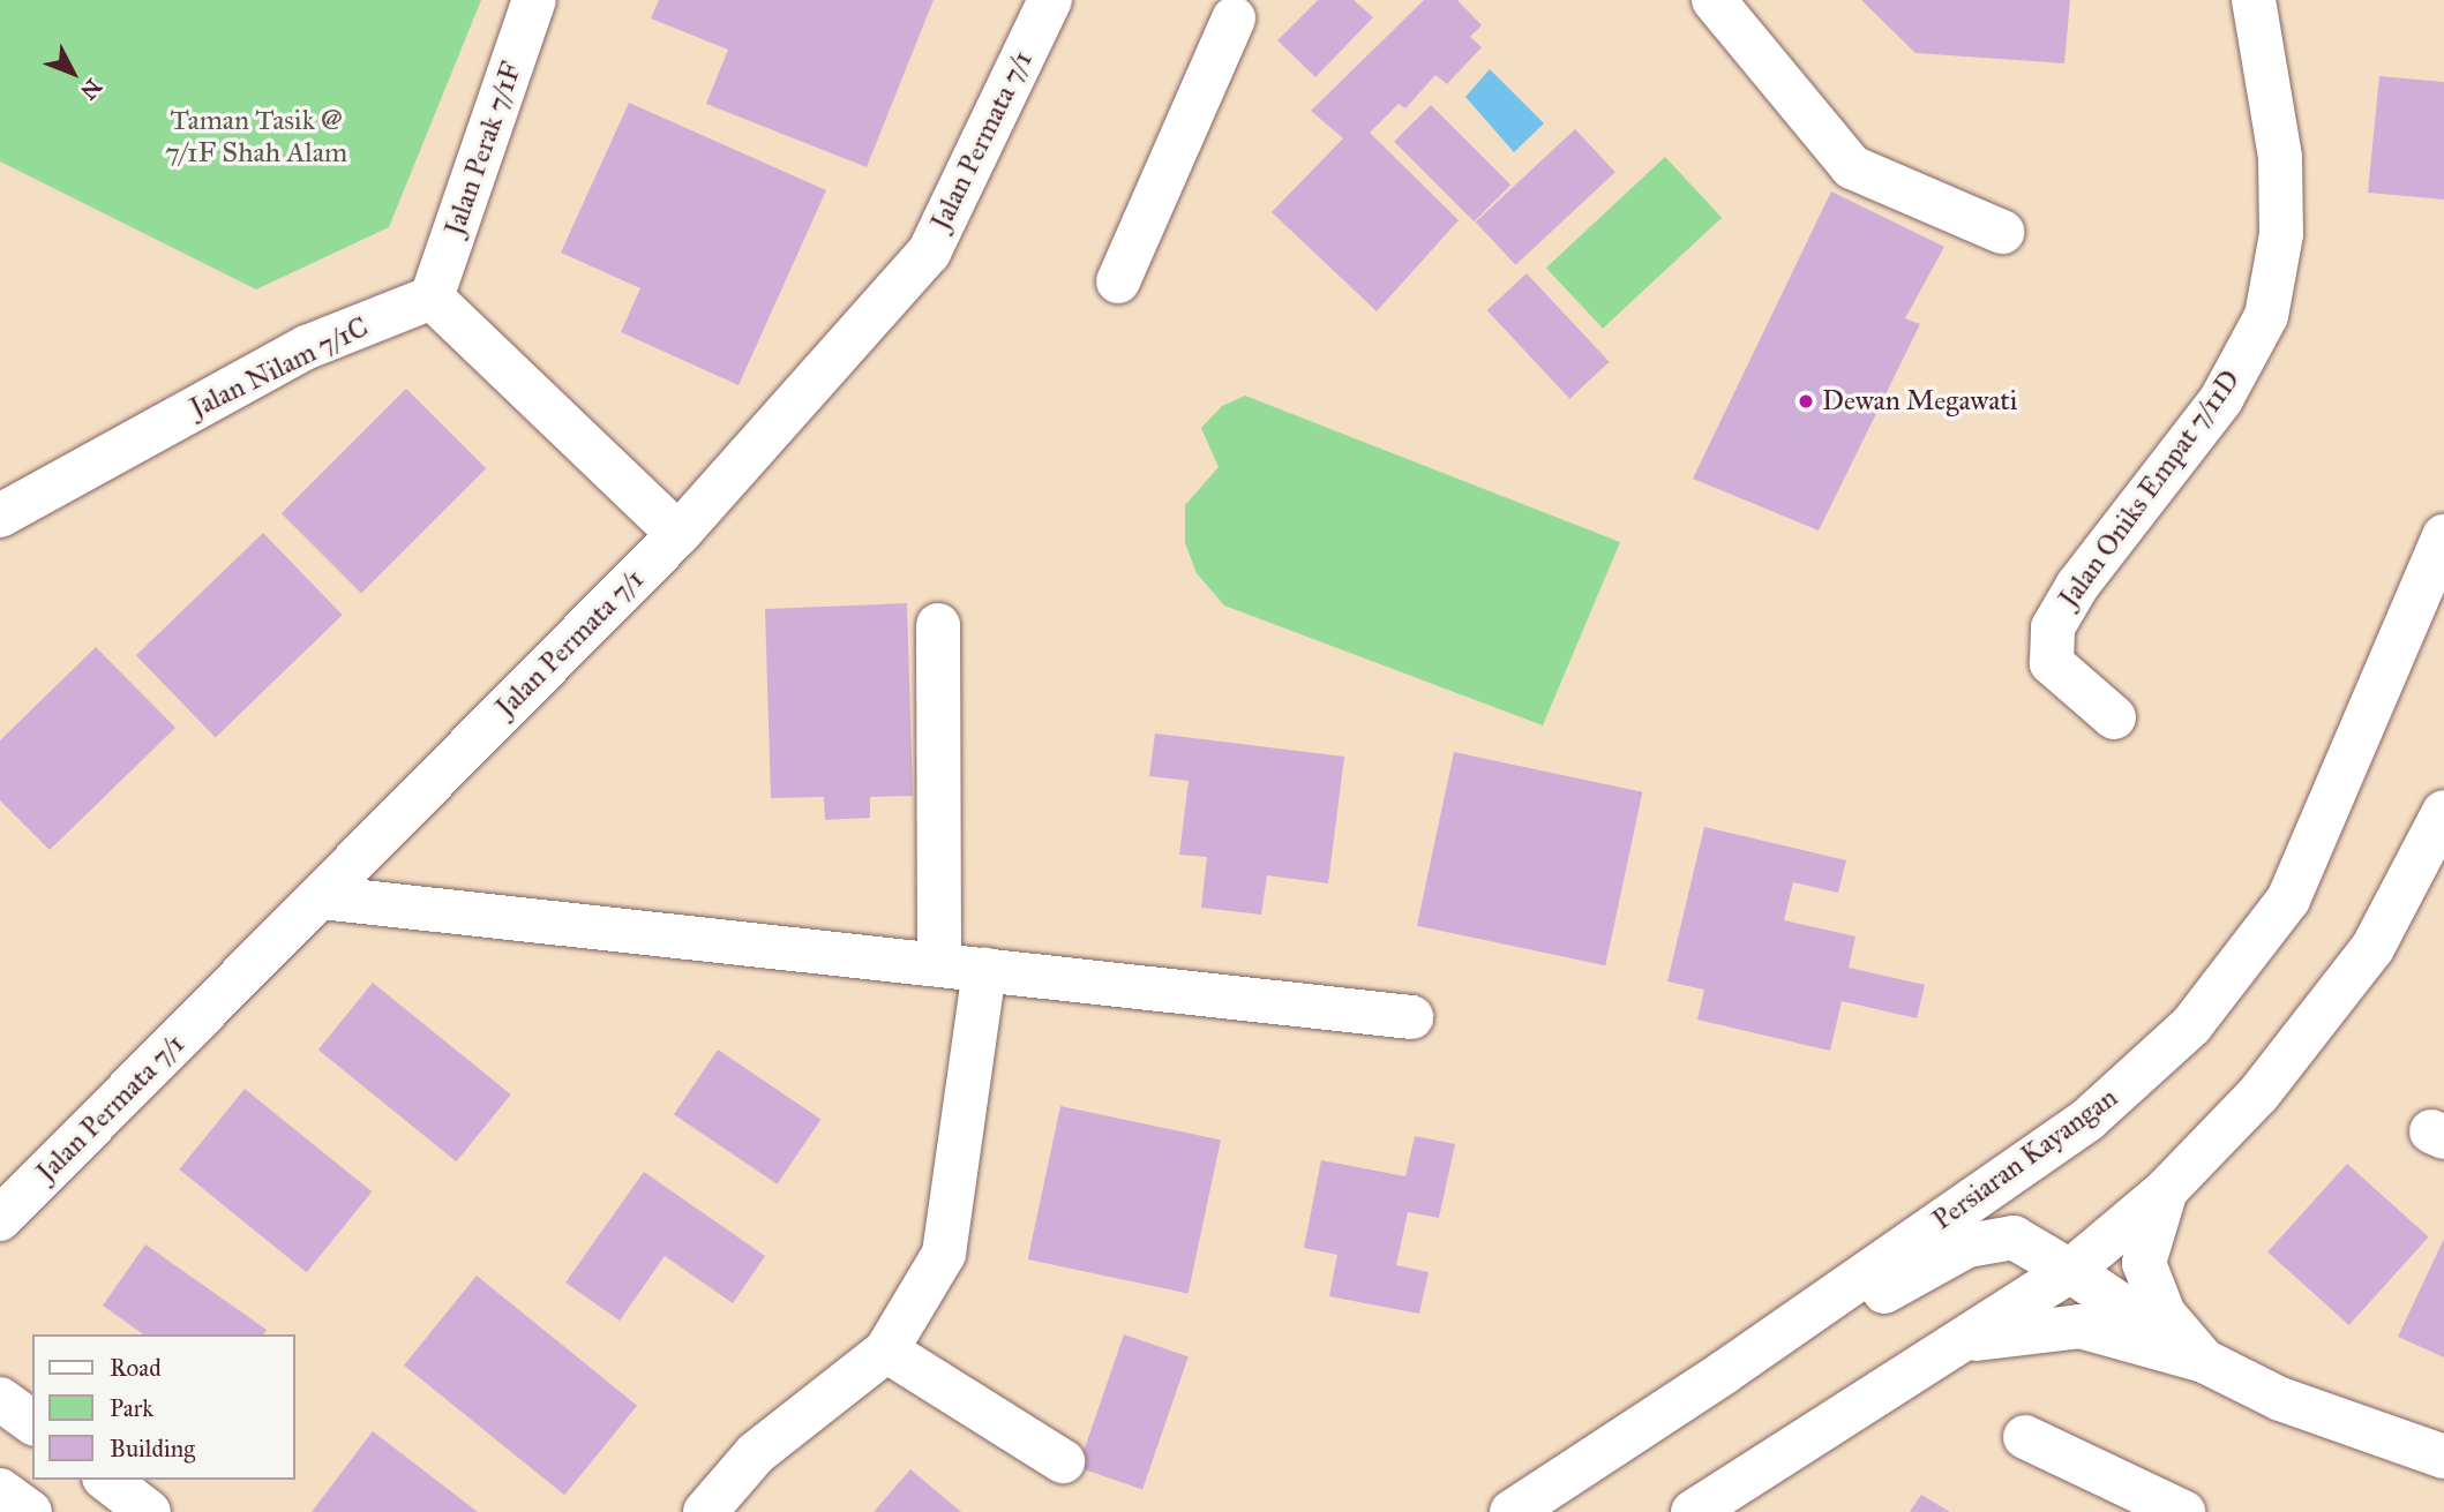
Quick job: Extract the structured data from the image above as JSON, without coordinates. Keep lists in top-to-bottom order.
{
  "streets": {
    "street": [
      "Jalan Permata 7/1",
      "Jalan Perak 7/1F",
      "Jalan Nilam 7/1C",
      "Jalan Oniks Empat 7/11D",
      "Persiaran Kayangan"
    ]
  },
  "crossings": [
    ["Jalan Perak 7/1F", "Jalan Nilam 7/1C"]
  ],
  "parks": ["Taman Tasik @ 7/1F Shah Alam"],
  "places": ["Dewan Megawati"],
  "legend": ["Road", "Park", "Building"],
  "north": "bottom right"
}
